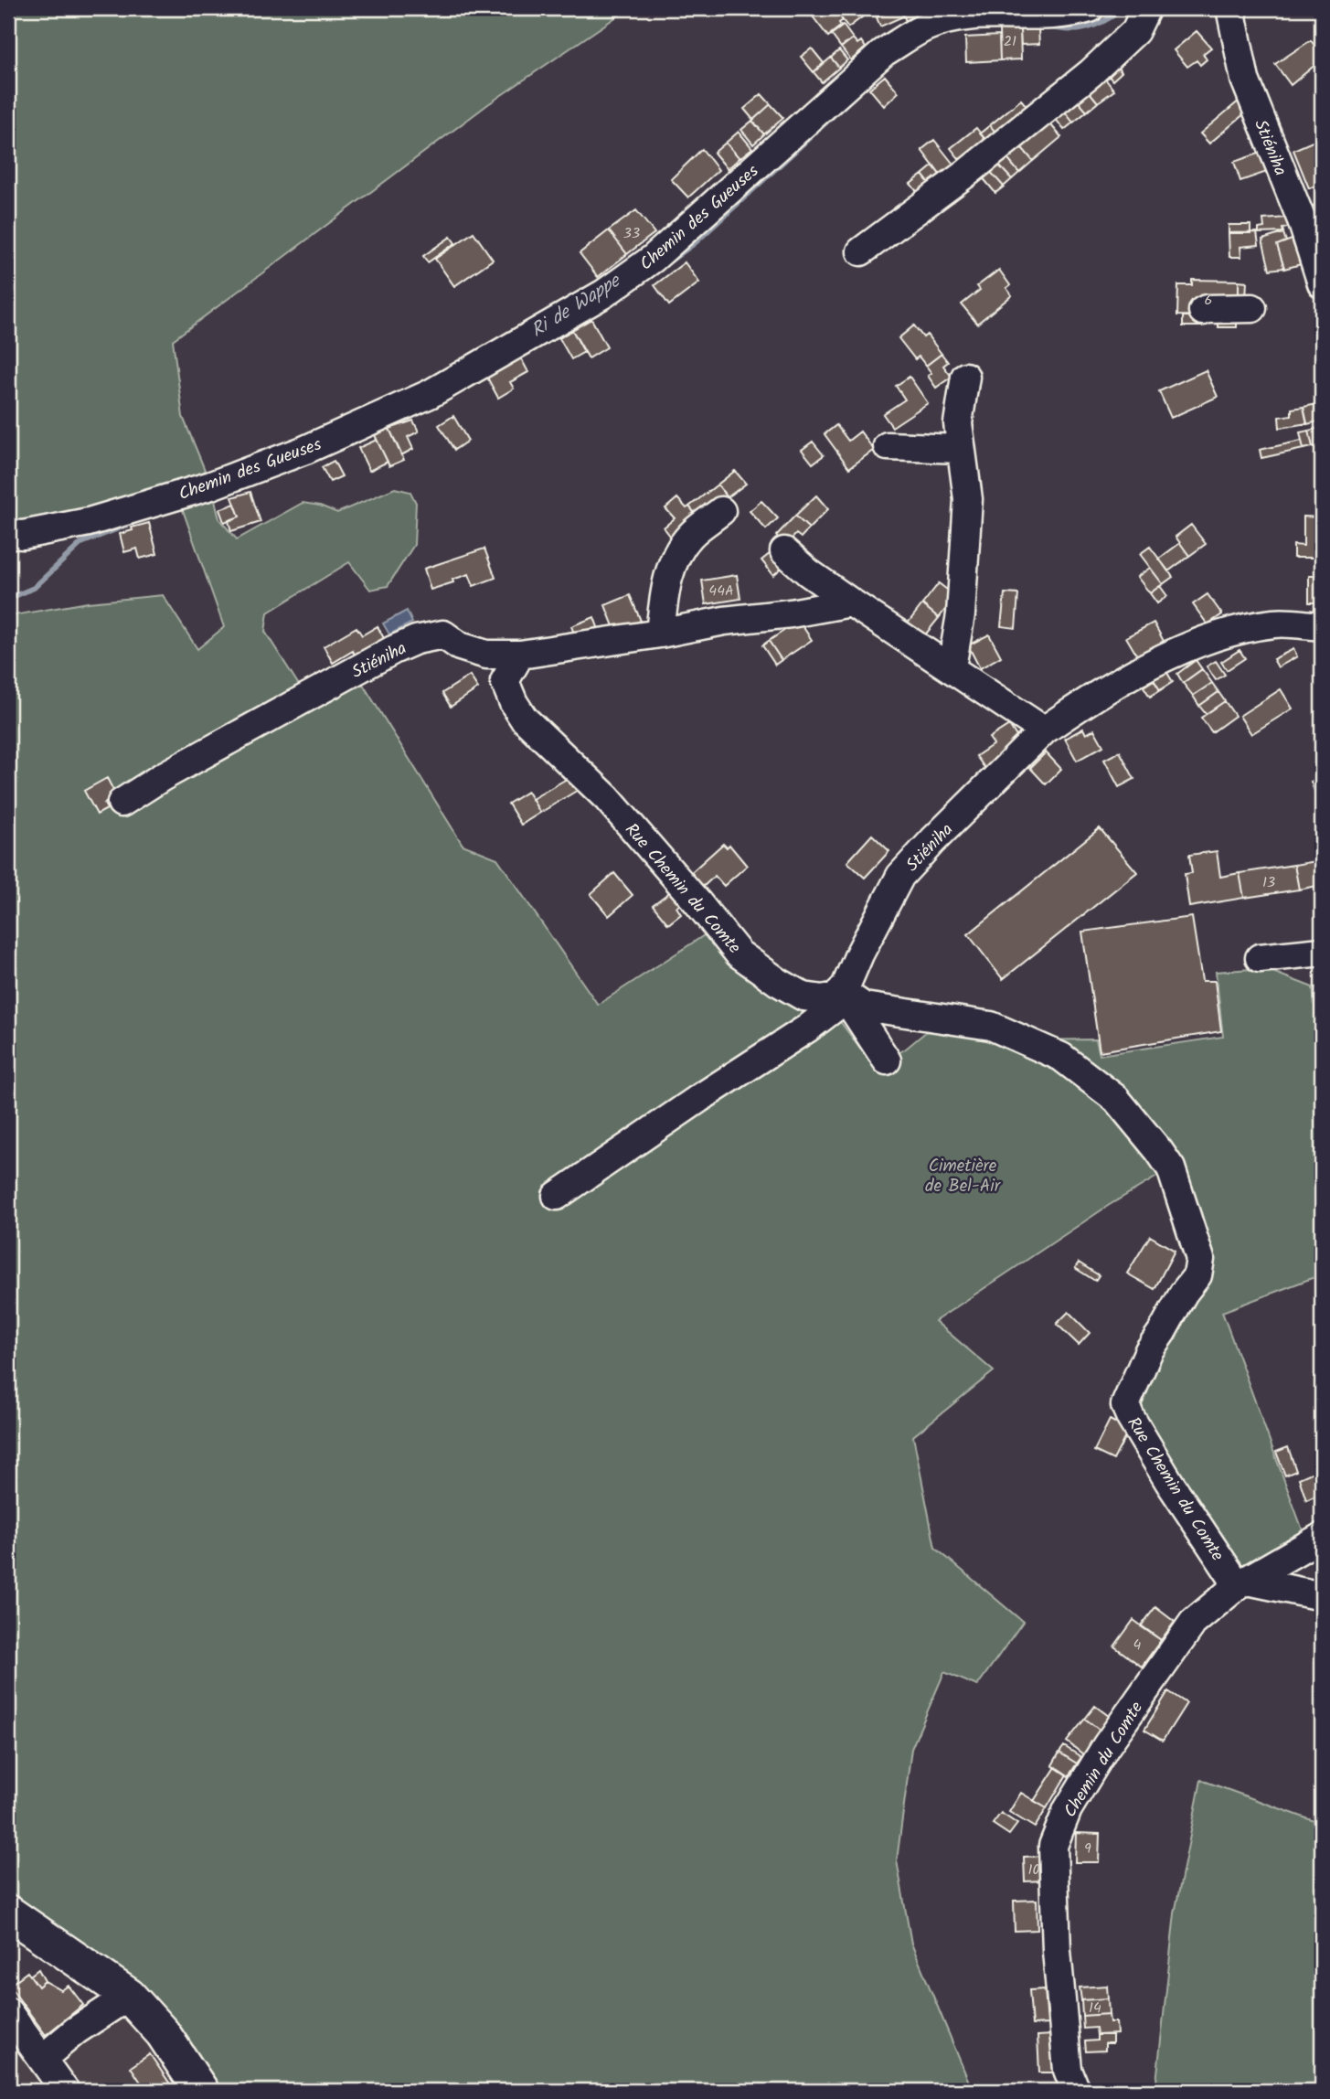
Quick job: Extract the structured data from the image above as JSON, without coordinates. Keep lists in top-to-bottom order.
{
  "streets": {
    "street": [
      "Stiéniha",
      "Chemin des Gueuses",
      "Rue Chemin du Comte",
      "Chemin du Comte"
    ]
  },
  "crossings": [
    ["Stiéniha", "Rue Chemin du Comte"],
    ["Rue Chemin du Comte", "Chemin du Comte"]
  ],
  "water": ["Ri de Wappe"],
  "parks": ["Cimetière de Bel-Air"],
  "house_numbers": [
    "21",
    "33",
    "6",
    "44A",
    "13",
    "4",
    "9",
    "10",
    "14"
  ]
}
